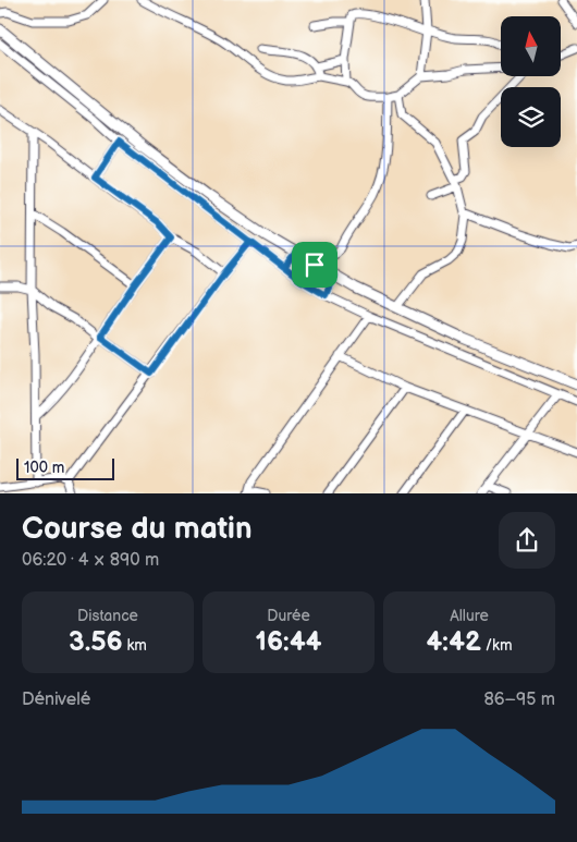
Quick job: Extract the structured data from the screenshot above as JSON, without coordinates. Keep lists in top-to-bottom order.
{
  "scale_bar": "100 m",
  "north": "top",
  "page": {
    "scale": "100 m",
    "heading": ["Course du matin", "06:20 · 4 × 890 m"],
    "stats": [
      ["Distance", "3.56 km"],
      ["Durée", "16:44"],
      ["Allure", "4:42 /km"]
    ],
    "chart": ["Dénivelé", "86–95 m"]
  }
}
